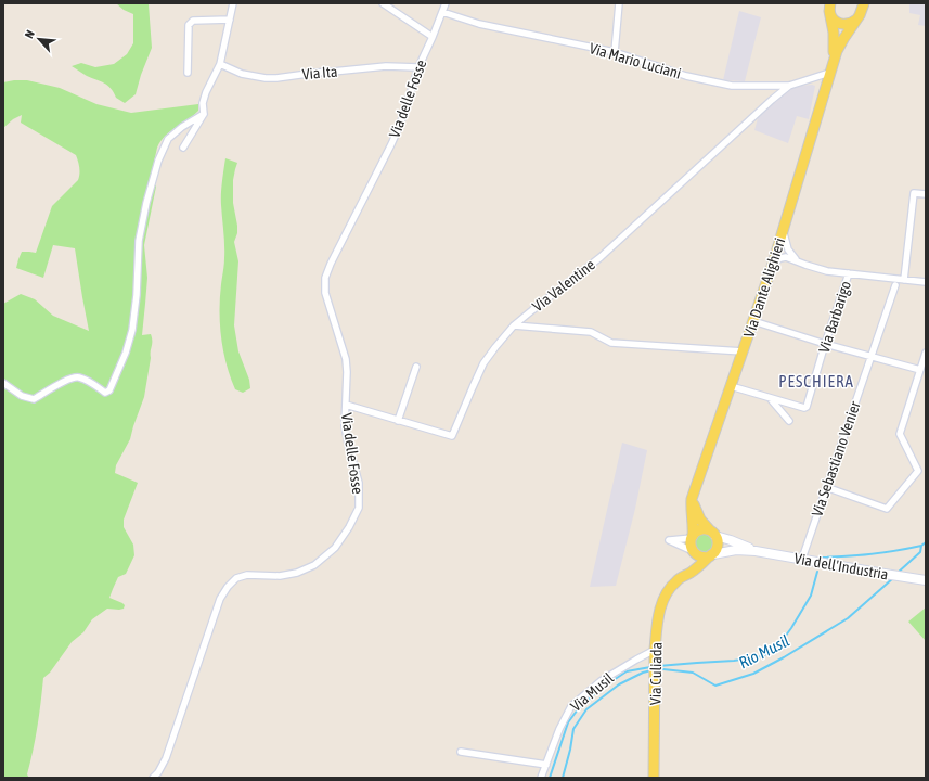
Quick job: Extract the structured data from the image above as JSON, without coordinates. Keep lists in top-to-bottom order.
{
  "streets": {
    "main road": ["Via Dante Alighieri", "Via Culiada"],
    "street": [
      "Via Mario Luciani",
      "Via Ita",
      "Via delle Fosse",
      "Via Valentine",
      "Via Barbarigo",
      "Via Sebastiano Venier",
      "Via dell'Industria",
      "Via Musil"
    ]
  },
  "crossings": [
    ["Via Mario Luciani", "Via delle Fosse"],
    ["Via Mario Luciani", "Via Valentine"],
    ["Via Mario Luciani", "Via Dante Alighieri"],
    ["Via Ita", "Via delle Fosse"],
    ["Via delle Fosse", "Via Valentine"],
    ["Via Dante Alighieri", "Via dell'Industria"],
    ["Via Dante Alighieri", "Via Culiada"],
    ["Via Sebastiano Venier", "Via dell'Industria"],
    ["Via dell'Industria", "Via Culiada"],
    ["Via Culiada", "Via Musil"]
  ],
  "districts": ["PESCHIERA"],
  "water": ["Rio Musil"],
  "north": "top left"
}
